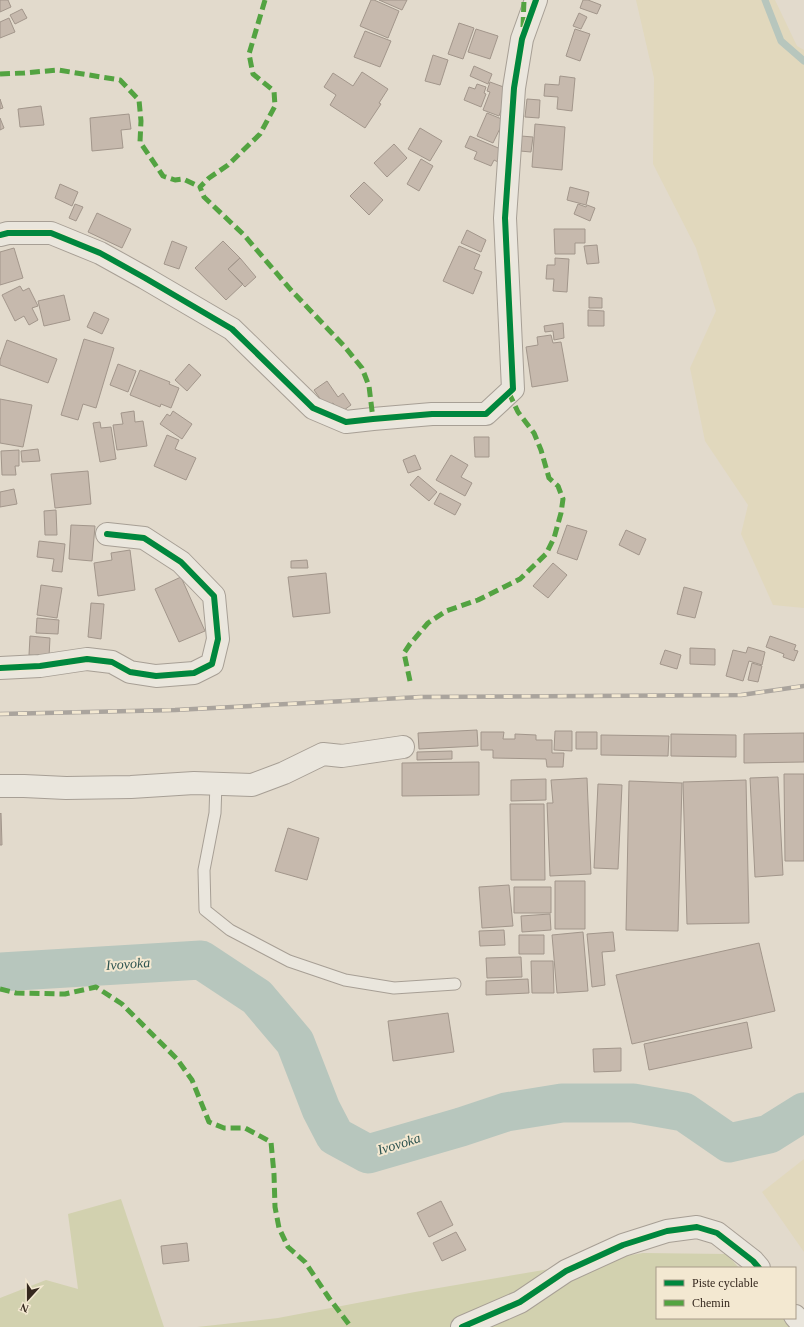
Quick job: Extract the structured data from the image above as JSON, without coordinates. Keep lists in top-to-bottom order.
{
  "water": ["Ivovoka"],
  "legend": ["Piste cyclable", "Chemin"],
  "north": "bottom"
}
